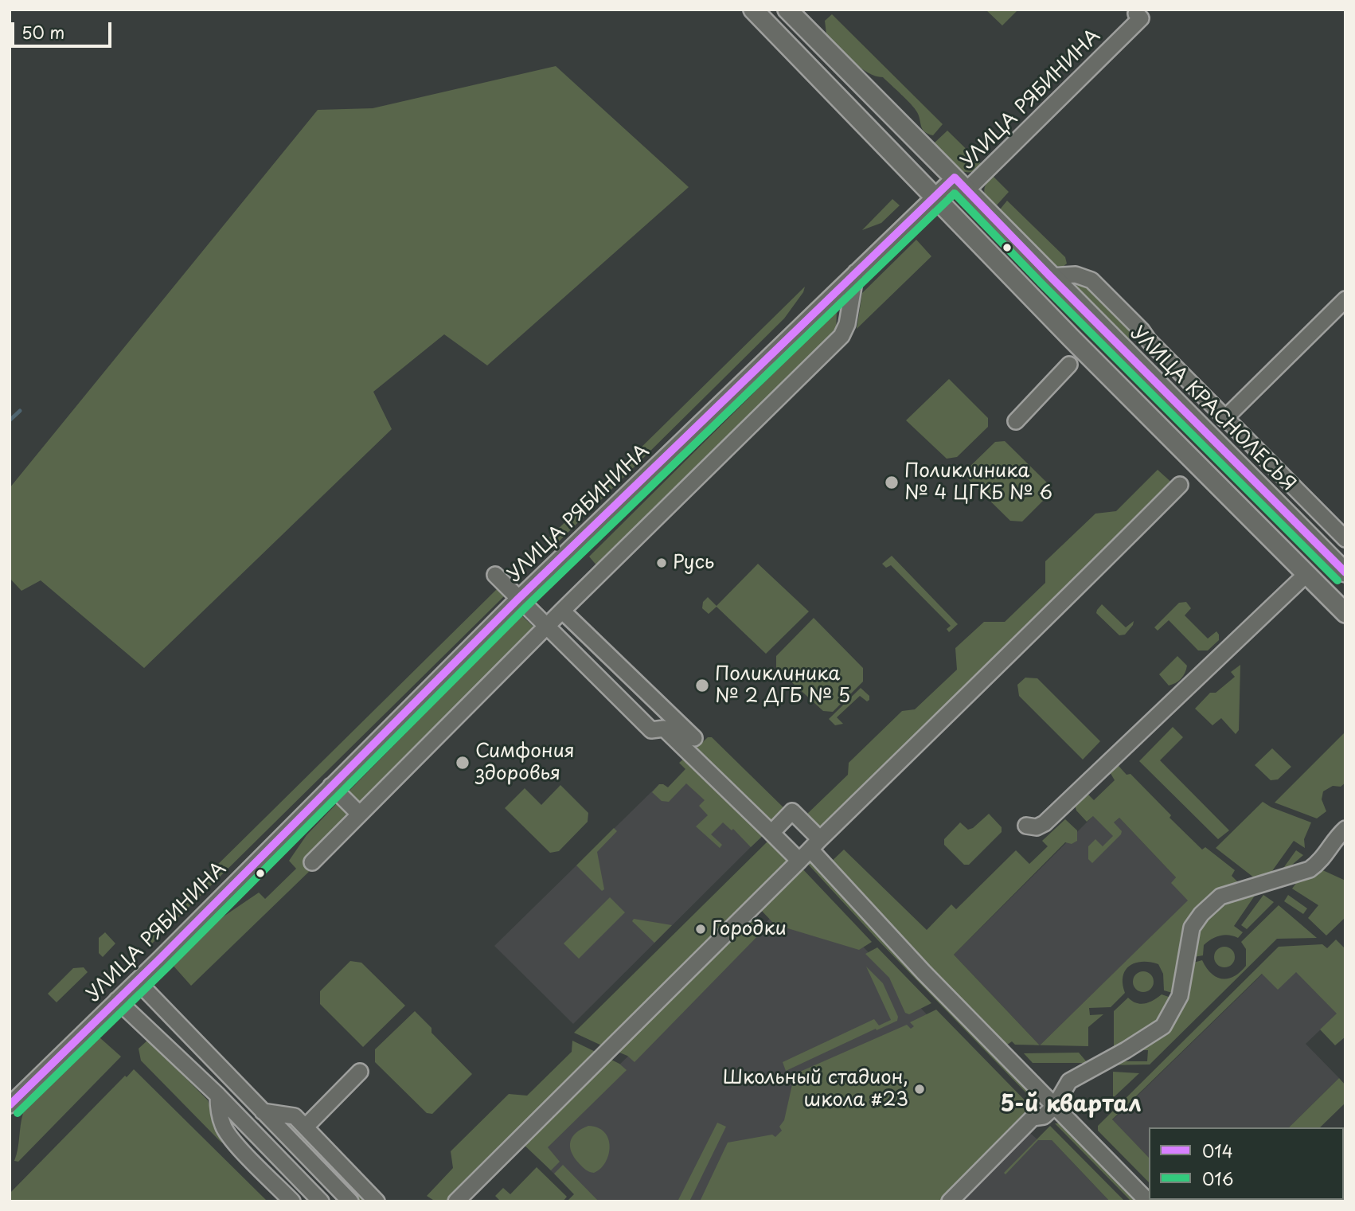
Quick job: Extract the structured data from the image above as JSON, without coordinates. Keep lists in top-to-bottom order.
{
  "streets": {
    "main road": ["УЛИЦА КРАСНОЛЕСЬЯ"],
    "street": ["УЛИЦА РЯБИНИНА"]
  },
  "crossings": [
    ["УЛИЦА РЯБИНИНА", "УЛИЦА КРАСНОЛЕСЬЯ"]
  ],
  "districts": ["5-й квартал"],
  "places": [
    "Поликлиника № 4 ЦГКБ № 6",
    "Русь",
    "Поликлиника № 2 ДГБ № 5",
    "Симфония здоровья",
    "Городки",
    "Школьный стадион, школа #23"
  ],
  "lines": ["transit line 014", "transit line 016"],
  "legend": ["014", "016"],
  "scale_bar": "50 m"
}
